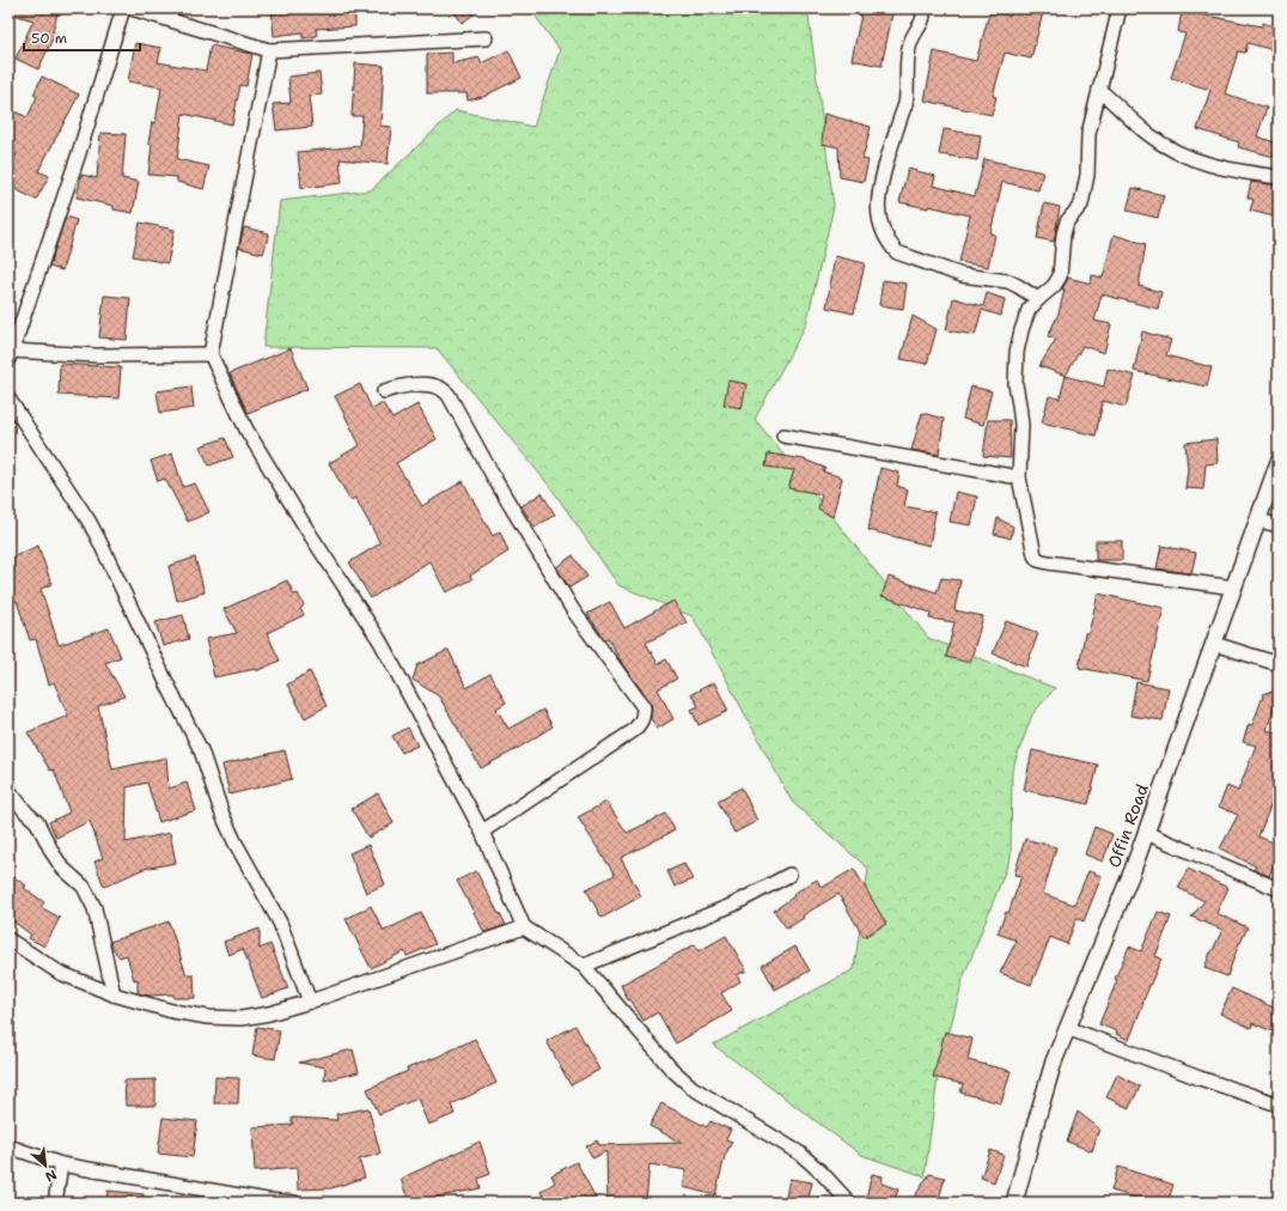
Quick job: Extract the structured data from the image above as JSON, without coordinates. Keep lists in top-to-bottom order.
{
  "streets": {
    "street": ["Offin Road"]
  },
  "scale_bar": "50 m",
  "north": "bottom right"
}
